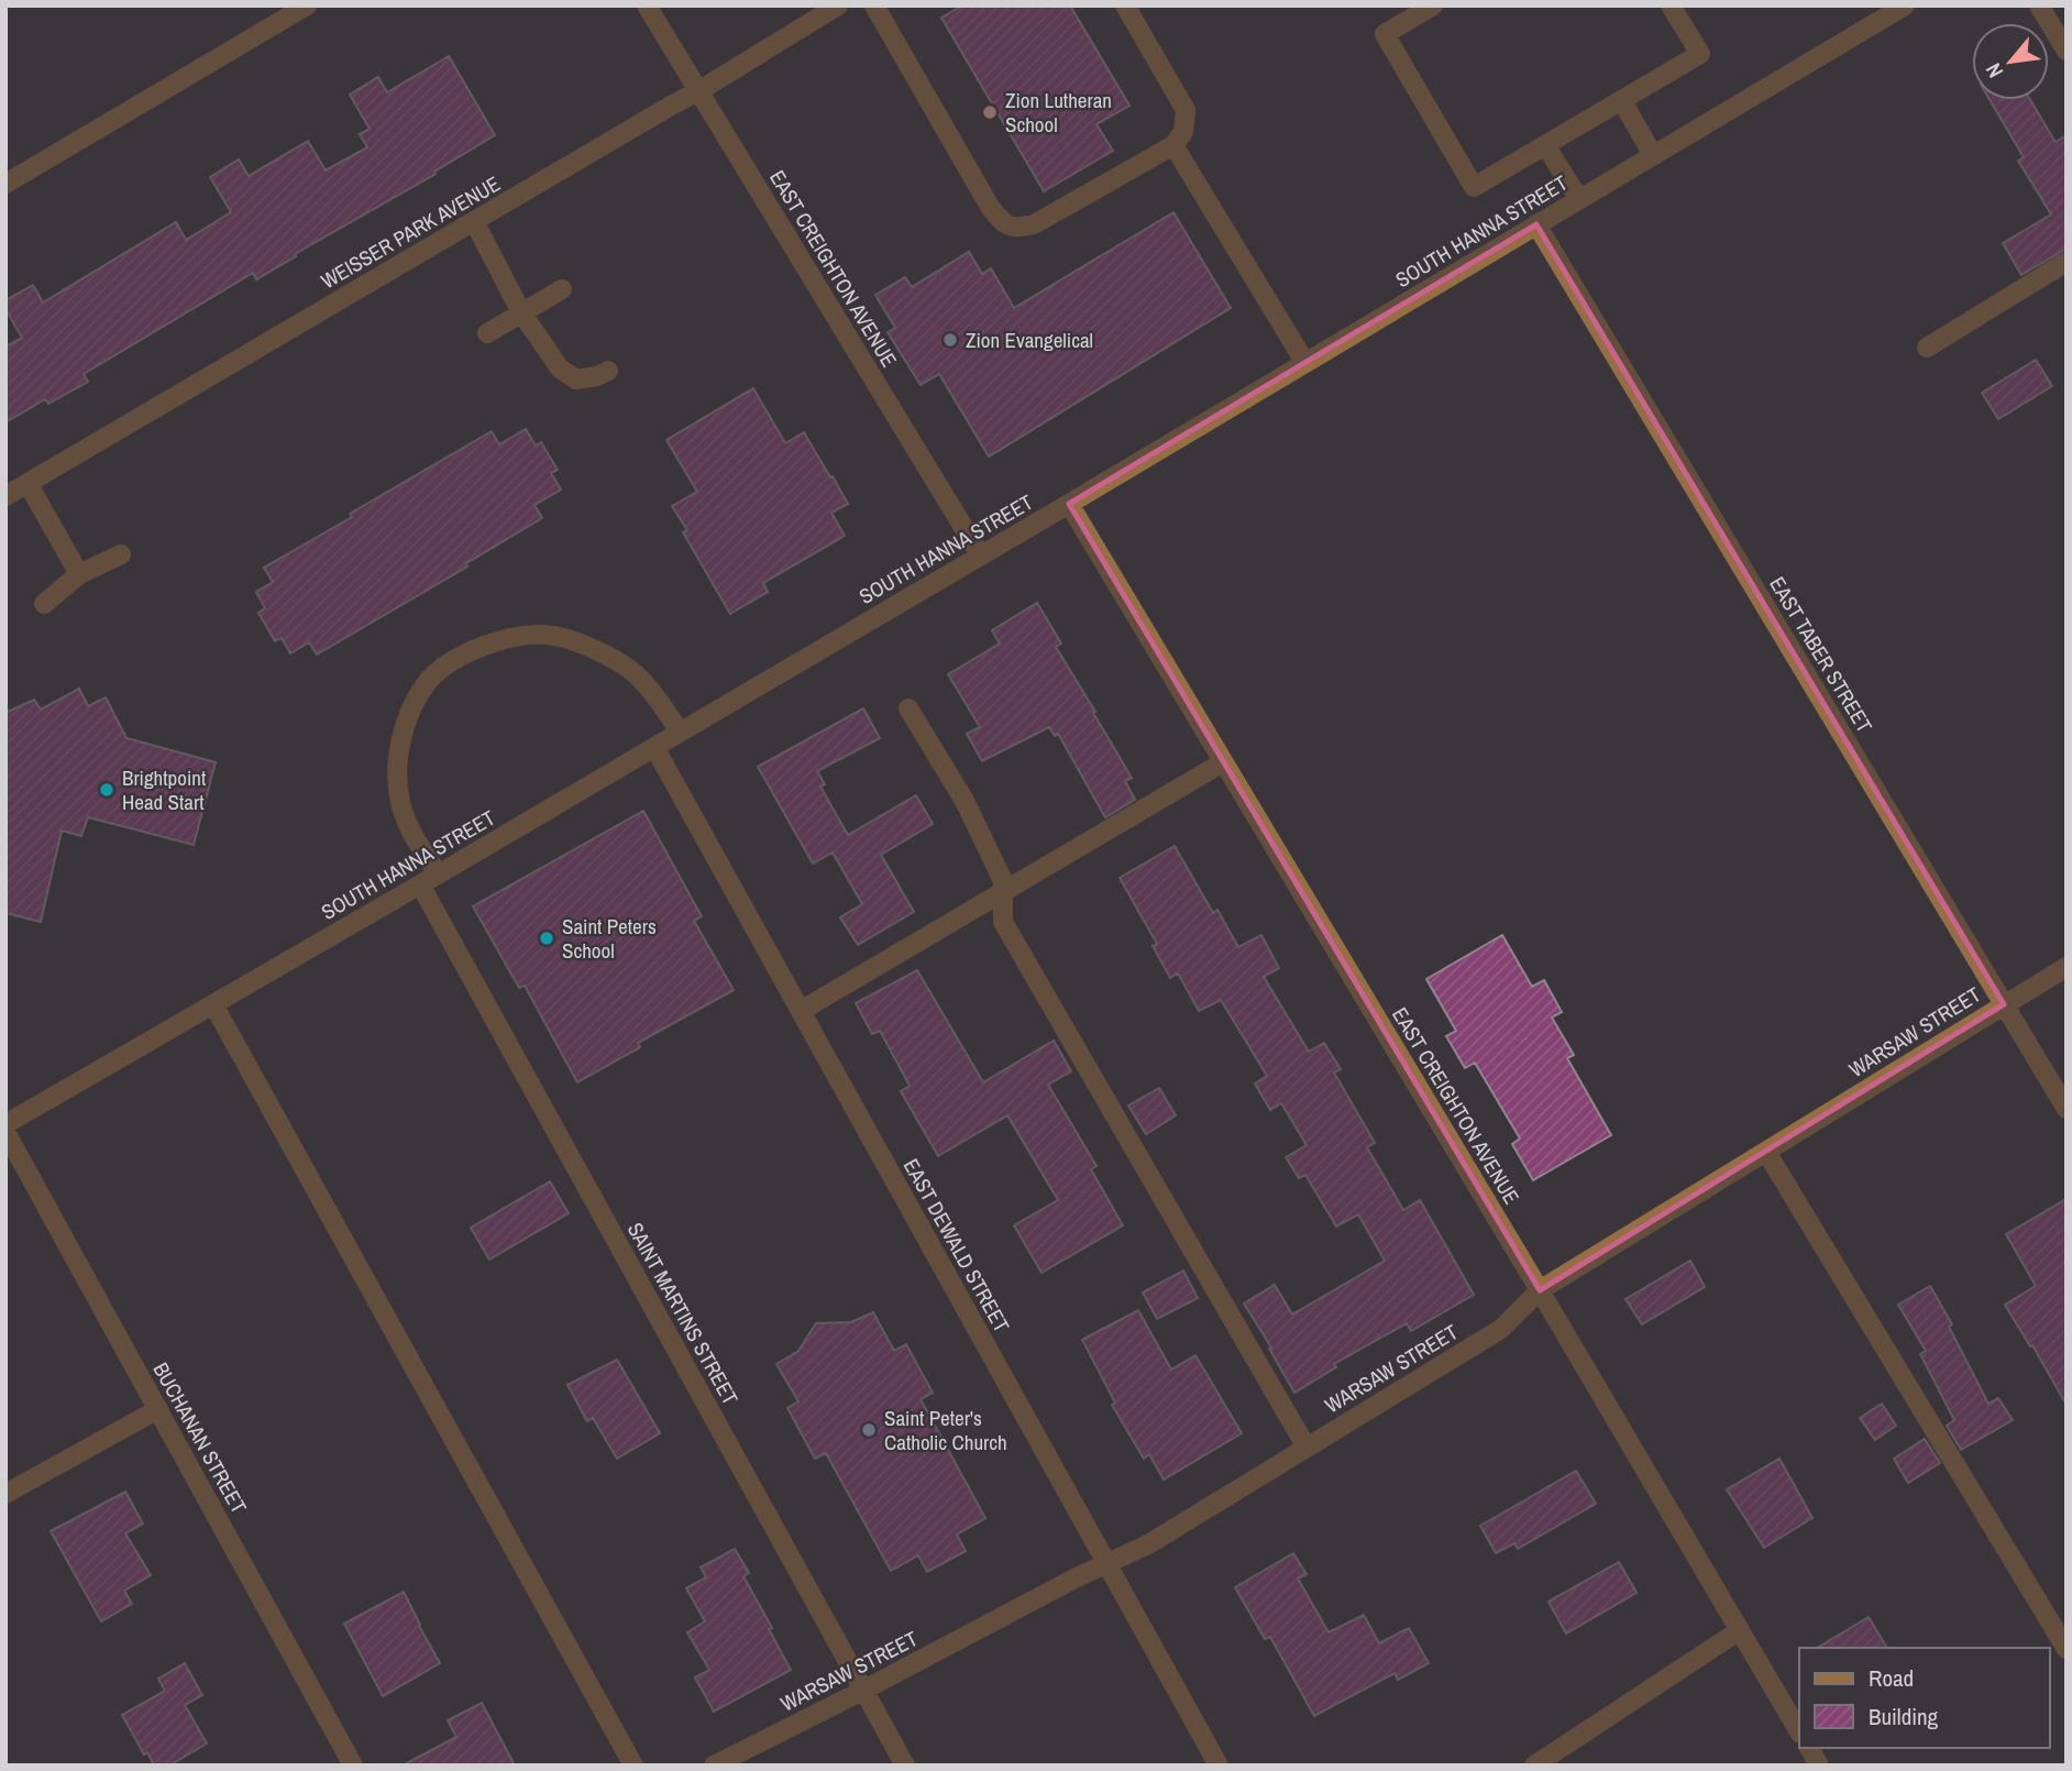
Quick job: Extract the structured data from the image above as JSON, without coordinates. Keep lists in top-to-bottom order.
{
  "streets": {
    "street": [
      "SOUTH HANNA STREET",
      "WEISSER PARK AVENUE",
      "EAST CREIGHTON AVENUE",
      "EAST TABER STREET",
      "WARSAW STREET",
      "EAST DEWALD STREET",
      "SAINT MARTINS STREET",
      "BUCHANAN STREET"
    ]
  },
  "crossings": [
    ["SOUTH HANNA STREET", "EAST CREIGHTON AVENUE"],
    ["SOUTH HANNA STREET", "EAST TABER STREET"],
    ["SOUTH HANNA STREET", "EAST DEWALD STREET"],
    ["SOUTH HANNA STREET", "SAINT MARTINS STREET"],
    ["WEISSER PARK AVENUE", "EAST CREIGHTON AVENUE"],
    ["EAST CREIGHTON AVENUE", "WARSAW STREET"],
    ["EAST TABER STREET", "WARSAW STREET"],
    ["WARSAW STREET", "EAST DEWALD STREET"],
    ["WARSAW STREET", "SAINT MARTINS STREET"]
  ],
  "places": [
    "Zion Lutheran School",
    "Zion Evangelical",
    "Brightpoint Head Start",
    "Saint Peters School",
    "Saint Peter's Catholic Church"
  ],
  "legend": ["Road", "Building"],
  "north": "bottom left"
}
